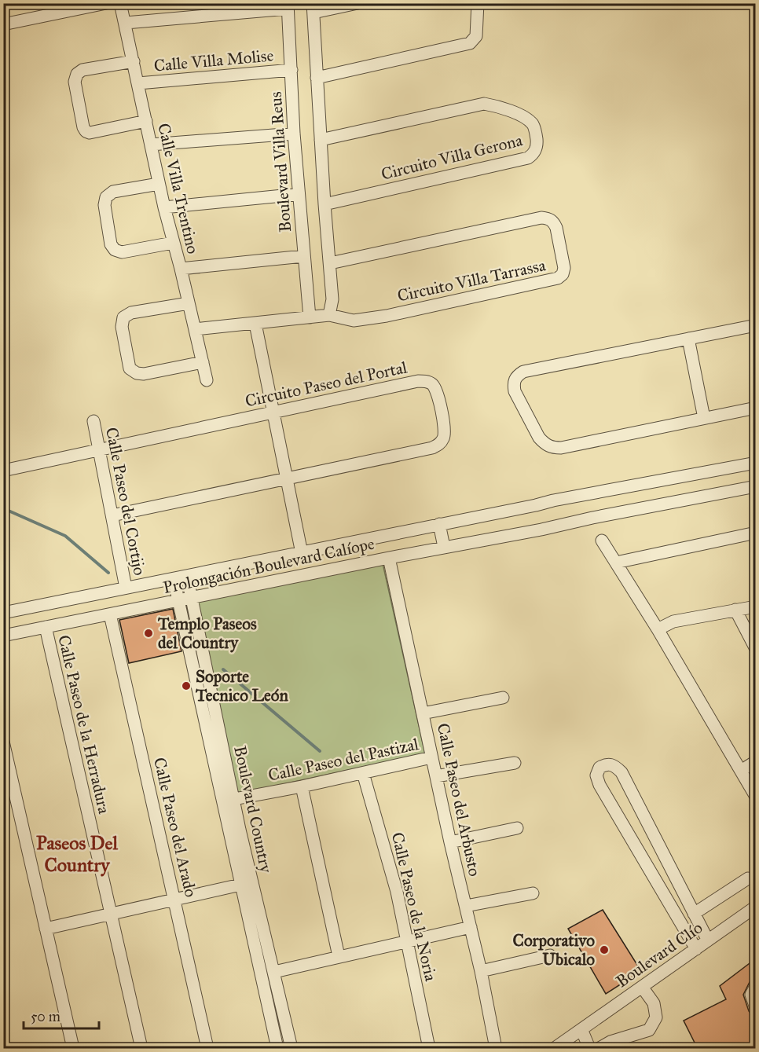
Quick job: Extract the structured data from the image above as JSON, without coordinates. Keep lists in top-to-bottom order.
{
  "streets": {
    "street": [
      "Calle Villa Molise",
      "Circuito Villa Gerona",
      "Boulevard Villa Reus",
      "Calle Villa Trentino",
      "Circuito Villa Tarrassa",
      "Circuito Paseo del Portal",
      "Calle Paseo del Cortijo",
      "Prolongación Boulevard Calíope",
      "Calle Paseo de la Herradura",
      "Calle Paseo del Pastizal",
      "Calle Paseo del Arbusto",
      "Boulevard Country",
      "Calle Paseo del Arado",
      "Calle Paseo de la Noria",
      "Boulevard Clío"
    ]
  },
  "crossings": [
    ["Calle Villa Molise", "Boulevard Villa Reus"],
    ["Calle Villa Molise", "Calle Villa Trentino"],
    ["Boulevard Villa Reus", "Circuito Villa Tarrassa"],
    ["Calle Villa Trentino", "Circuito Villa Tarrassa"],
    ["Circuito Paseo del Portal", "Calle Paseo del Cortijo"],
    ["Calle Paseo del Cortijo", "Prolongación Boulevard Calíope"],
    ["Prolongación Boulevard Calíope", "Calle Paseo de la Herradura"],
    ["Prolongación Boulevard Calíope", "Calle Paseo del Arbusto"],
    ["Prolongación Boulevard Calíope", "Boulevard Country"],
    ["Prolongación Boulevard Calíope", "Calle Paseo del Arado"],
    ["Calle Paseo del Pastizal", "Calle Paseo del Arbusto"],
    ["Calle Paseo del Pastizal", "Boulevard Country"],
    ["Calle Paseo del Pastizal", "Calle Paseo de la Noria"]
  ],
  "districts": ["Paseos Del Country"],
  "places": ["Templo Paseos del Country", "Soporte Tecnico León", "Corporativo Ubicalo"],
  "scale_bar": "50 m"
}
